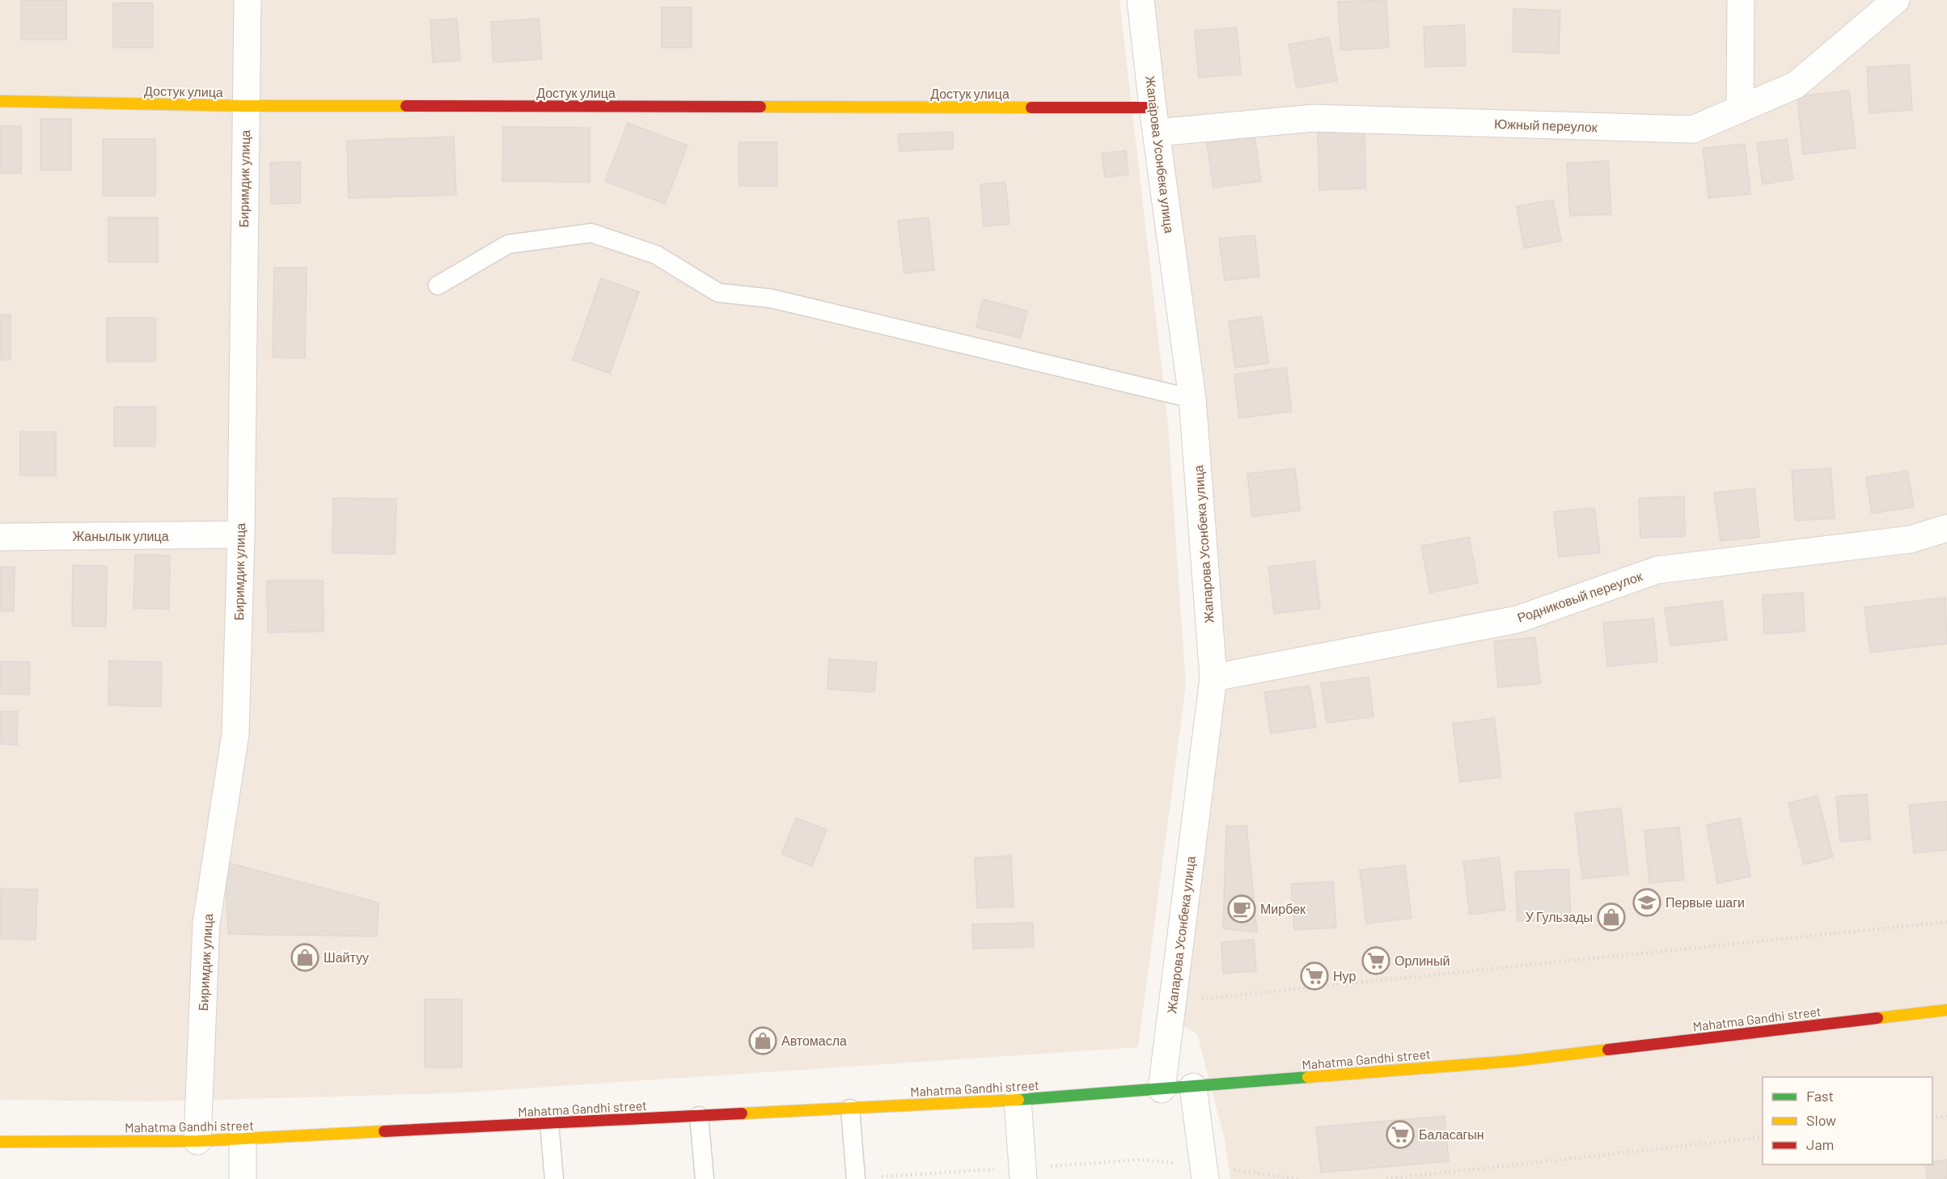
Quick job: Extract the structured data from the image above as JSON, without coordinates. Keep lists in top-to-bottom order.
{
  "streets": {
    "main road": ["Достук улица", "Mahatma Gandhi street"],
    "street": [
      "Южный переулок",
      "Жапарова Усонбека улица",
      "Биримдик улица",
      "Жанылык улица",
      "Родниковый переулок"
    ]
  },
  "crossings": [
    ["Достук улица", "Южный переулок"],
    ["Достук улица", "Жапарова Усонбека улица"],
    ["Достук улица", "Биримдик улица"],
    ["Южный переулок", "Жапарова Усонбека улица"],
    ["Жапарова Усонбека улица", "Родниковый переулок"],
    ["Жапарова Усонбека улица", "Mahatma Gandhi street"],
    ["Биримдик улица", "Жанылык улица"],
    ["Биримдик улица", "Mahatma Gandhi street"]
  ],
  "places": {
    "school or university": ["Первые шаги"],
    "cafe": ["Мирбек"],
    "shop": ["У Гульзады", "Шайтуу", "Автомасла"],
    "supermarket": ["Орлиный", "Нур", "Баласагын"]
  },
  "legend": ["Fast", "Slow", "Jam"]
}
